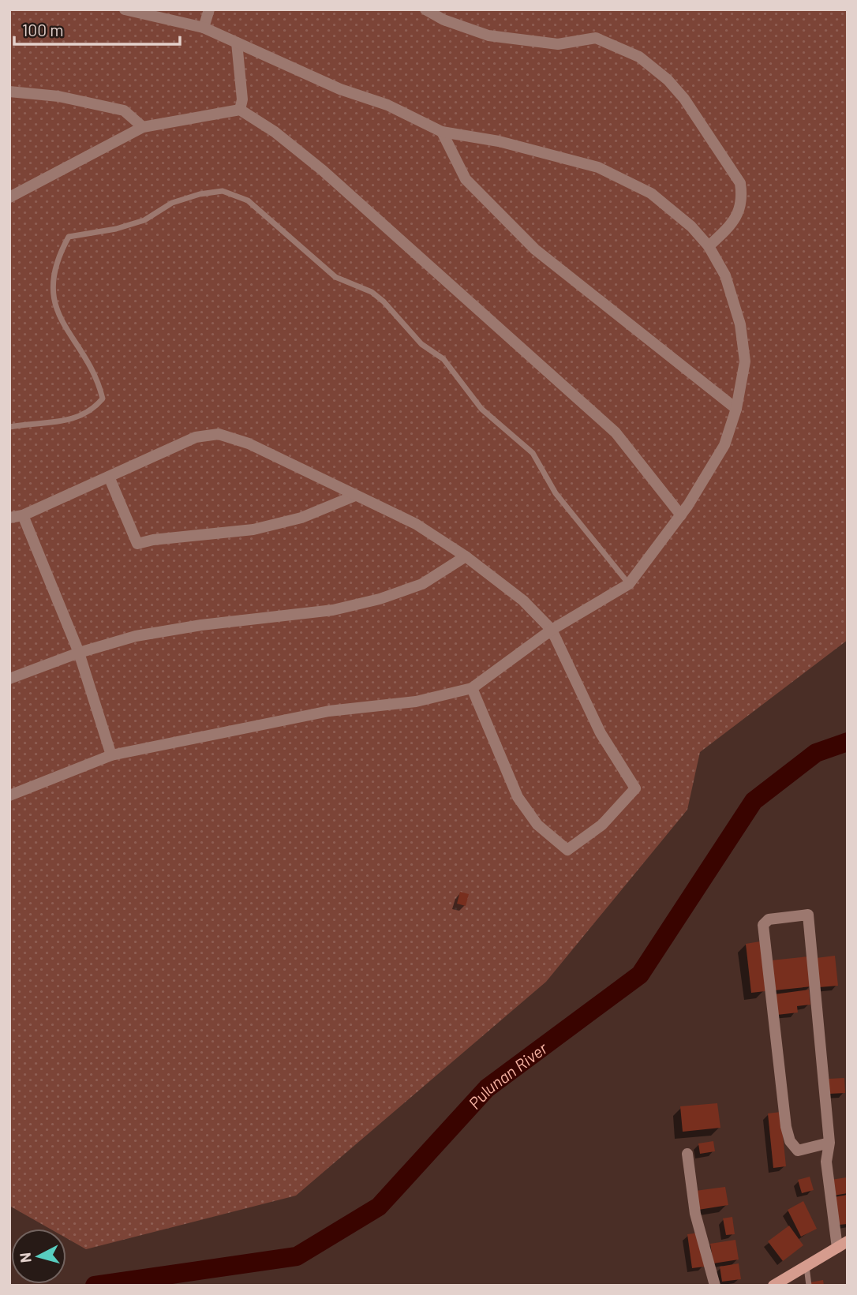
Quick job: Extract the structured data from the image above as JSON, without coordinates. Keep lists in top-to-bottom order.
{
  "water": ["Pulunan River"],
  "scale_bar": "100 m",
  "north": "left"
}
